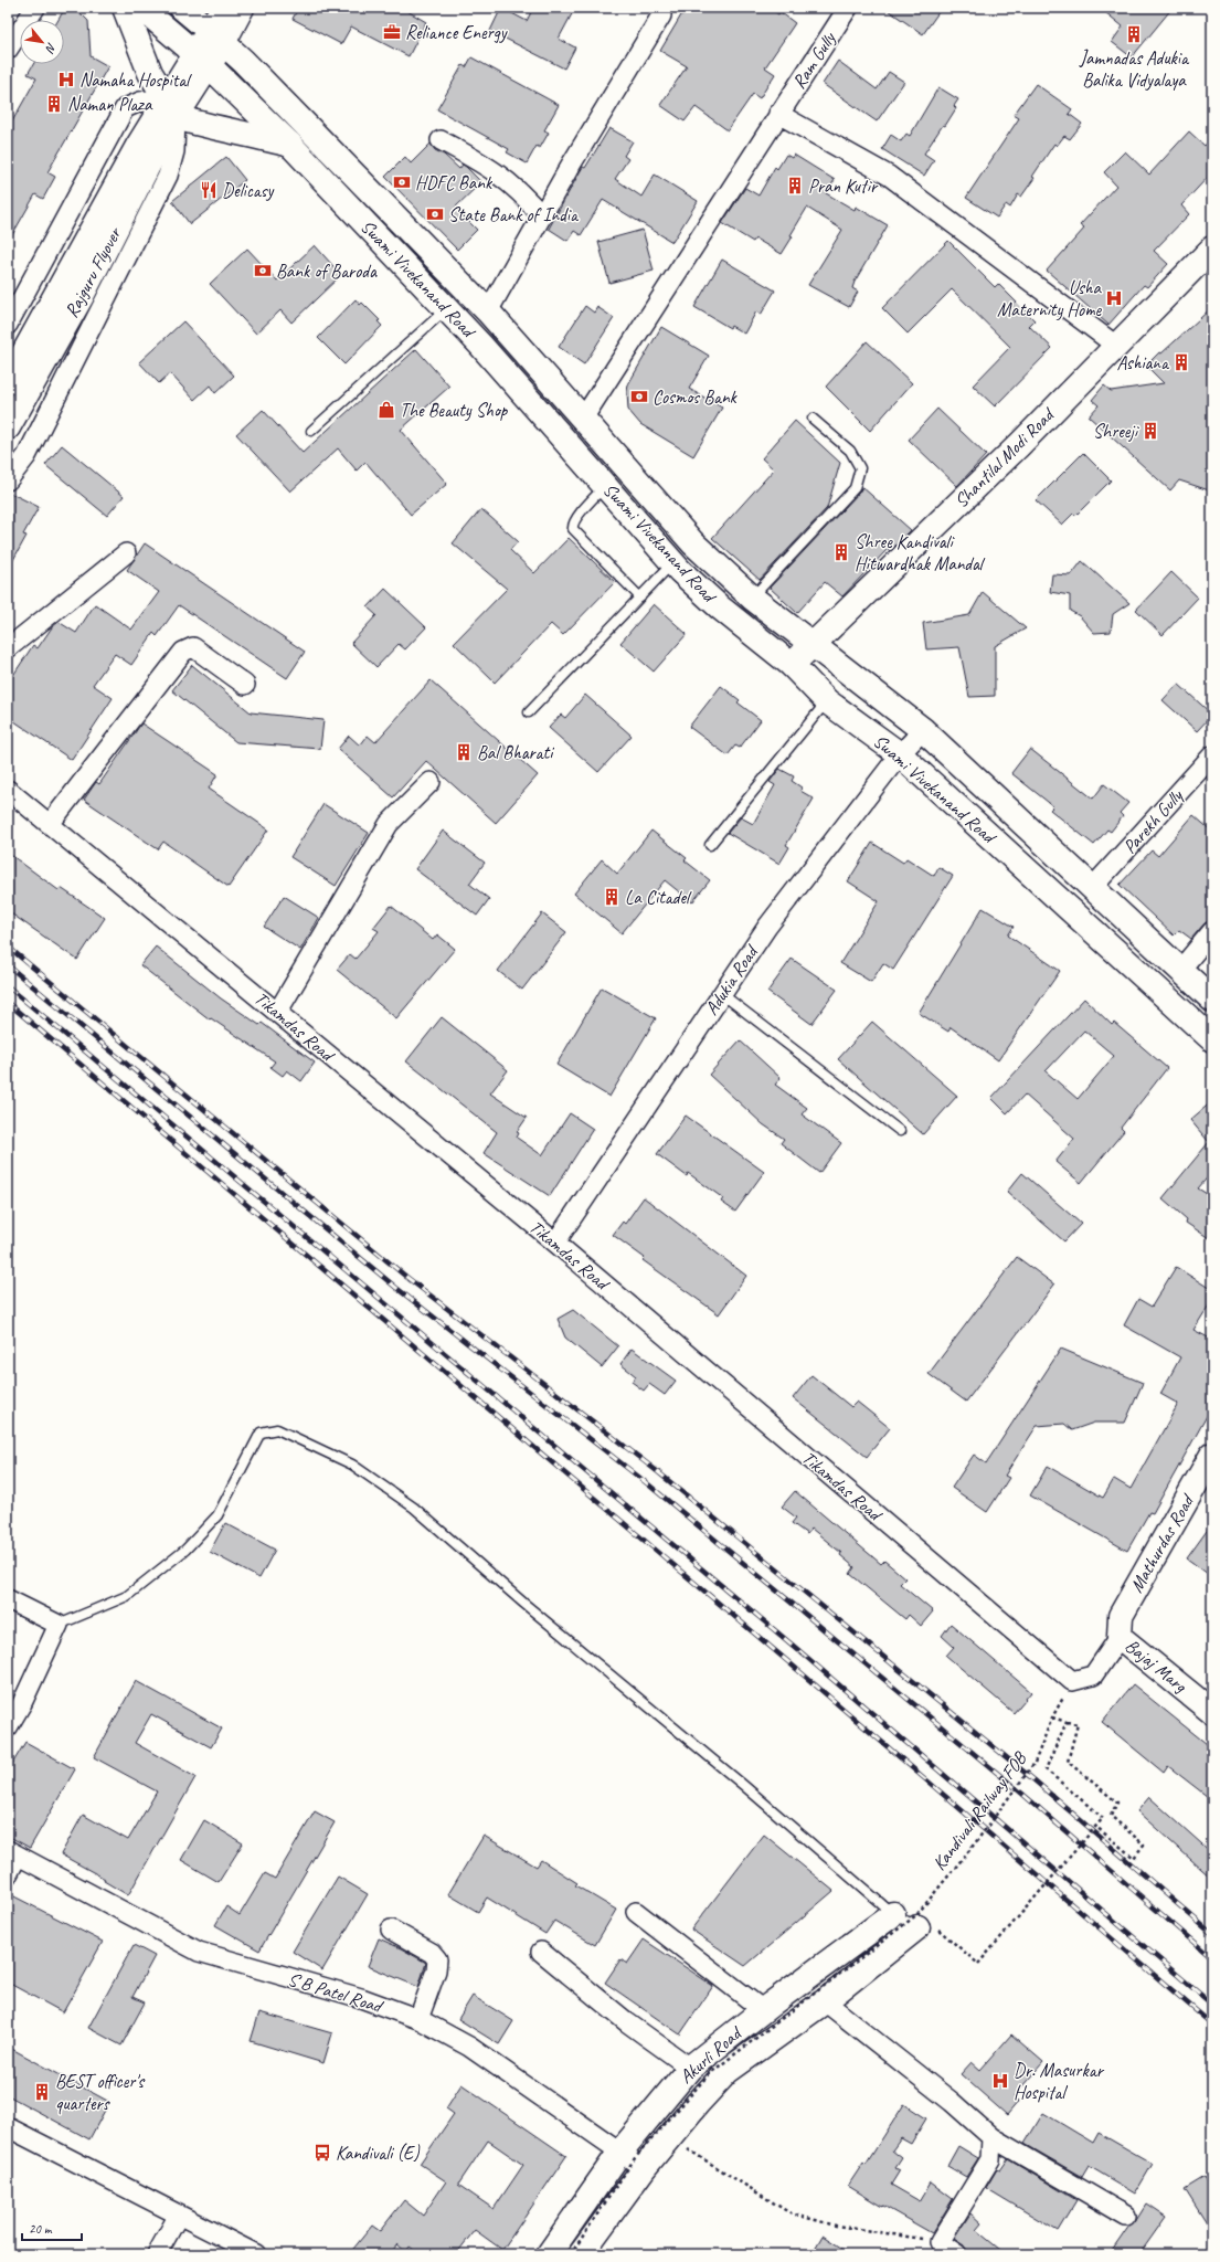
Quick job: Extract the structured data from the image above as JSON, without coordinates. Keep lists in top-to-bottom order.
{
  "streets": {
    "main road": [
      "Rajguru Flyover",
      "Swami Vivekanand Road",
      "Shantilal Modi Road",
      "Mathurdas Road",
      "Bajaj Marg",
      "Akurli Road"
    ],
    "street": [
      "Ram Gully",
      "Parekh Gully",
      "Adukia Road",
      "Tikamdas Road",
      "S B Patel Road"
    ],
    "path": ["Kandivali Railway FOB"]
  },
  "crossings": [
    ["Ram Gully", "Swami Vivekanand Road"],
    ["Rajguru Flyover", "Swami Vivekanand Road"],
    ["Swami Vivekanand Road", "Shantilal Modi Road"],
    ["Swami Vivekanand Road", "Parekh Gully"],
    ["Swami Vivekanand Road", "Adukia Road"],
    ["Adukia Road", "Tikamdas Road"],
    ["Tikamdas Road", "Mathurdas Road"],
    ["Tikamdas Road", "Bajaj Marg"],
    ["Mathurdas Road", "Bajaj Marg"],
    ["Kandivali Railway FOB", "Akurli Road"],
    ["S B Patel Road", "Akurli Road"]
  ],
  "places": {
    "office": ["Reliance Energy"],
    "building": [
      "Jamnadas Adukia Balika Vidyalaya",
      "Naman Plaza",
      "Pran Kutir",
      "Ashiana",
      "Shreeji",
      "Shree Kandivali Hitwardhak Mandal",
      "Bal Bharati",
      "La Citadel",
      "BEST officer's quarters"
    ],
    "hospital": ["Namaha Hospital", "Usha Maternity Home", "Dr. Masurkar Hospital"],
    "bank": [
      "HDFC Bank",
      "State Bank of India",
      "Bank of Baroda",
      "Cosmos Bank"
    ],
    "restaurant": ["Delicasy"],
    "shop": ["The Beauty Shop"],
    "bus stop": ["Kandivali (E)"]
  },
  "scale_bar": "20 m",
  "north": "bottom right"
}
